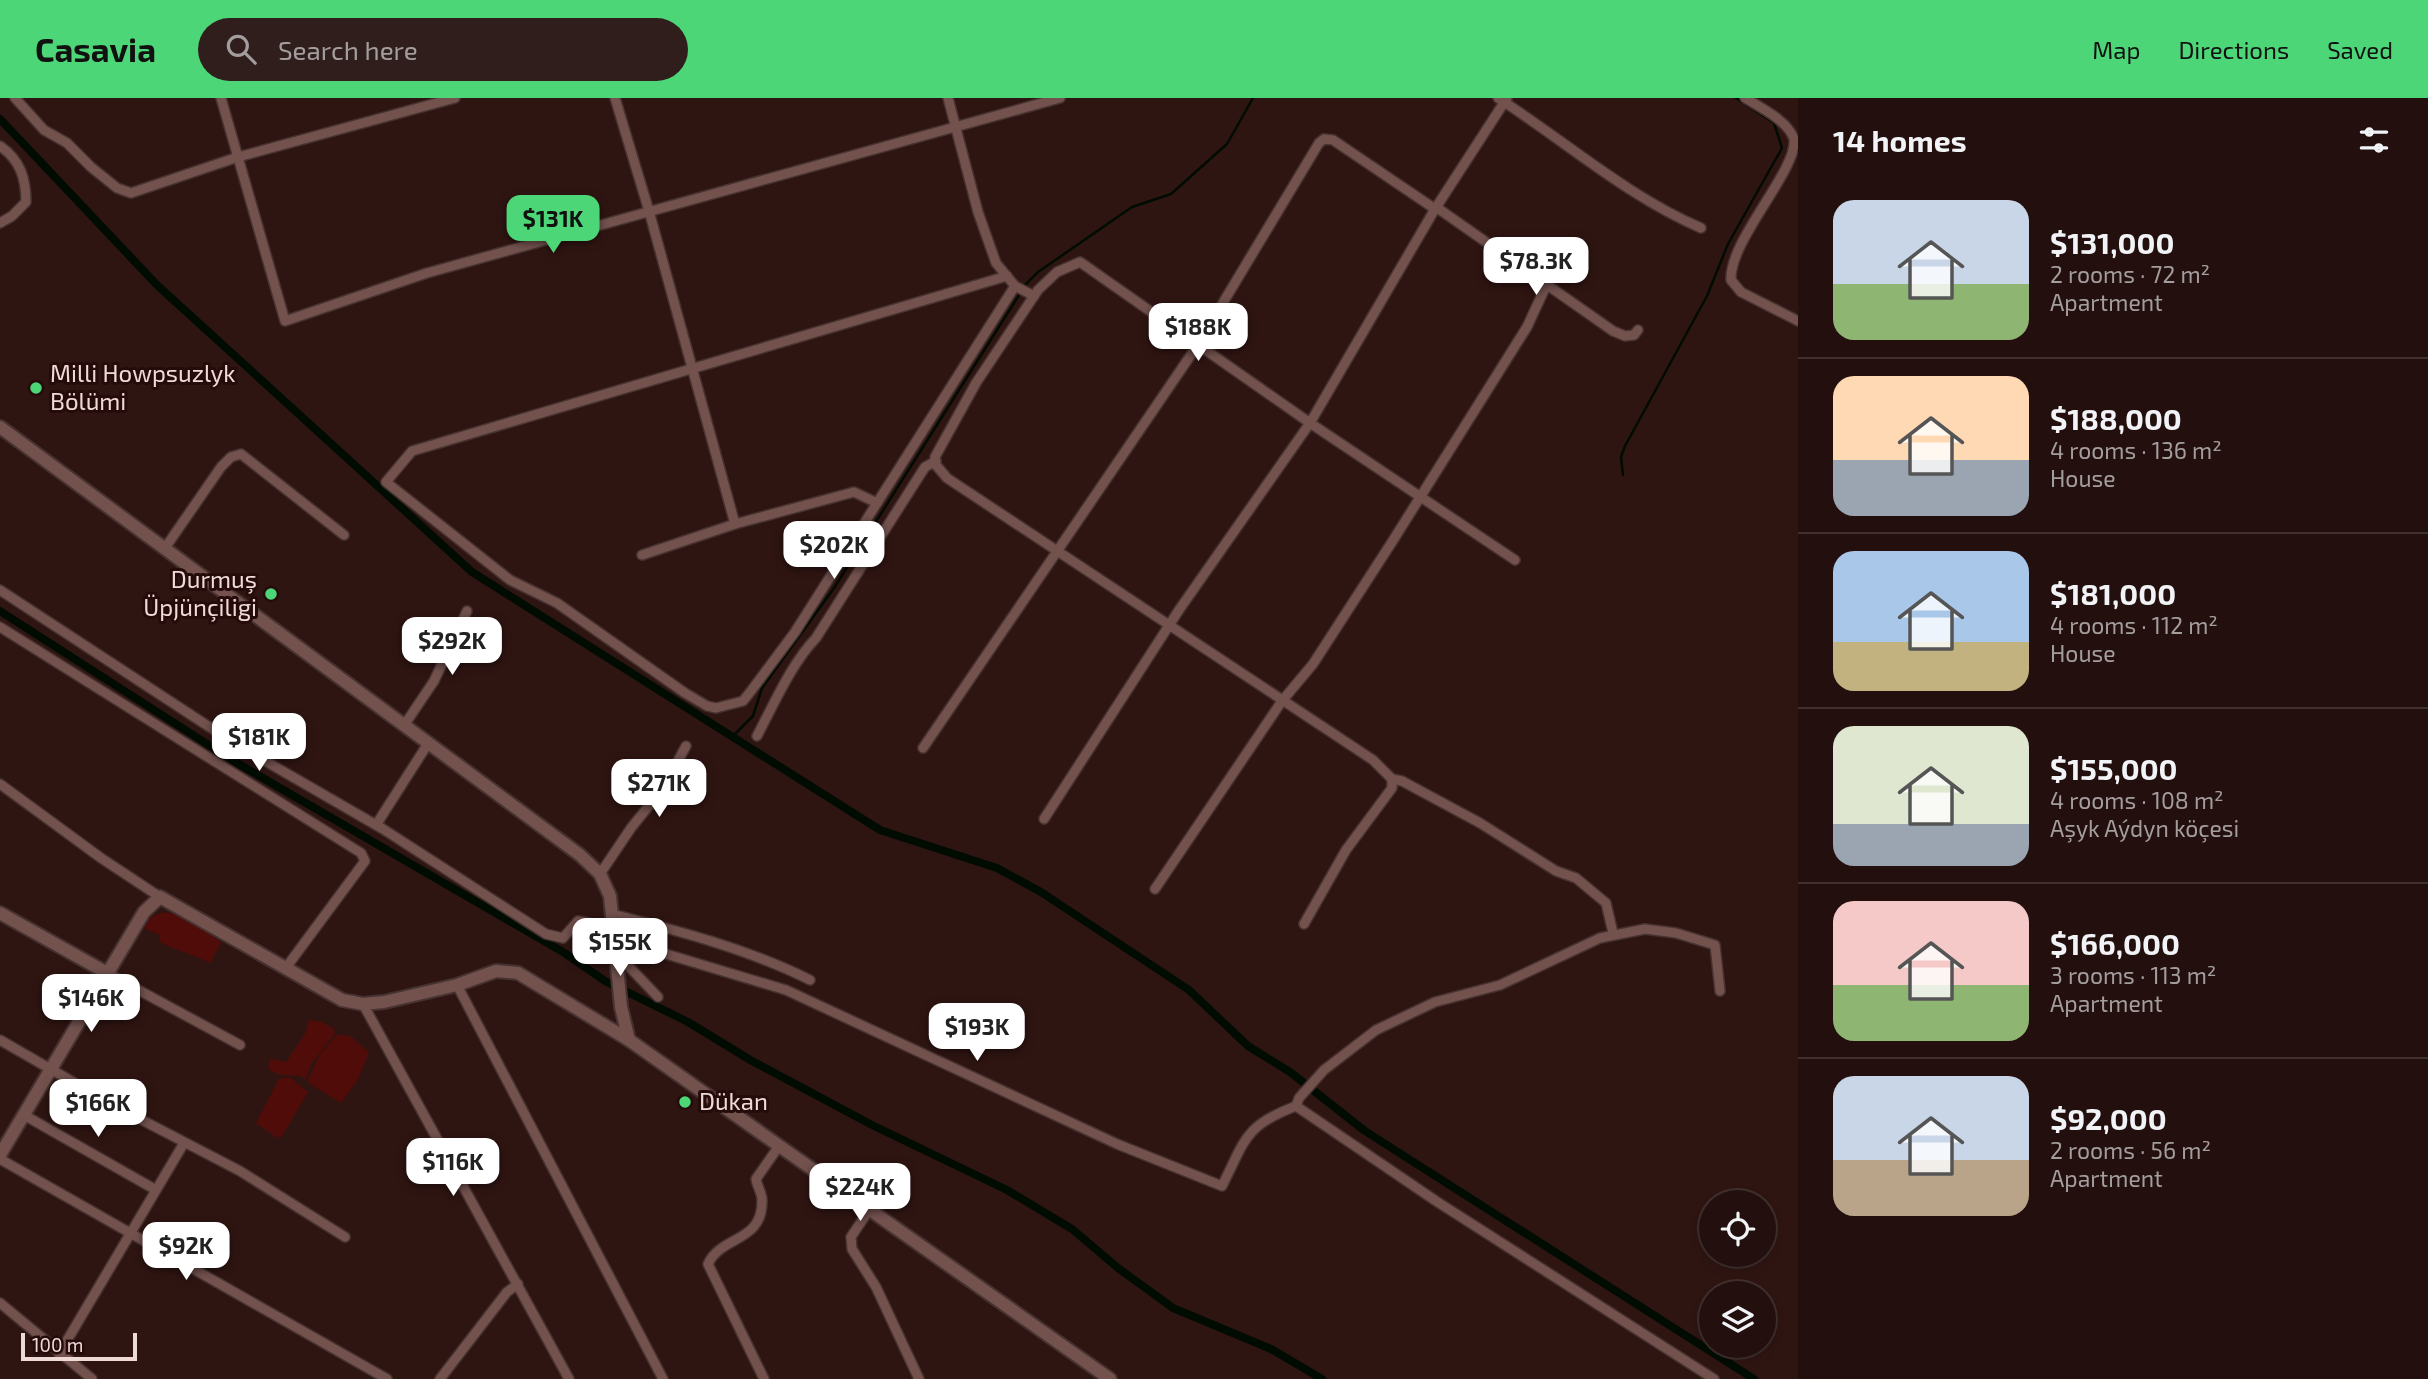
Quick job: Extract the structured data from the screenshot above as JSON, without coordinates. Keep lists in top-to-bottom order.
{
  "places": ["Milli Howpsuzlyk Bölümi", "Durmuş Üpjünçiligi", "Dükan"],
  "scale_bar": "100 m",
  "page": {
    "header": "Casavia",
    "search": "Search here",
    "nav": ["Map", "Directions", "Saved"],
    "heading": "14 homes",
    "list": [
      {
        "name": "$131,000",
        "note": "2 rooms · 72 m² · Apartment"
      },
      {
        "name": "$188,000",
        "note": "4 rooms · 136 m² · House"
      },
      {
        "name": "$181,000",
        "note": "4 rooms · 112 m² · House"
      },
      {
        "name": "$155,000",
        "note": "4 rooms · 108 m² · Aşyk Aýdyn köçesi"
      },
      {
        "name": "$166,000",
        "note": "3 rooms · 113 m² · Apartment"
      },
      {
        "name": "$92,000",
        "note": "2 rooms · 56 m² · Apartment"
      }
    ],
    "price": [
      "$131K",
      "$78.3K",
      "$188K",
      "$202K",
      "$292K",
      "$181K",
      "$271K",
      "$155K",
      "$146K",
      "$193K",
      "$166K",
      "$116K",
      "$224K",
      "$92K"
    ],
    "scale": "100 m"
  }
}
